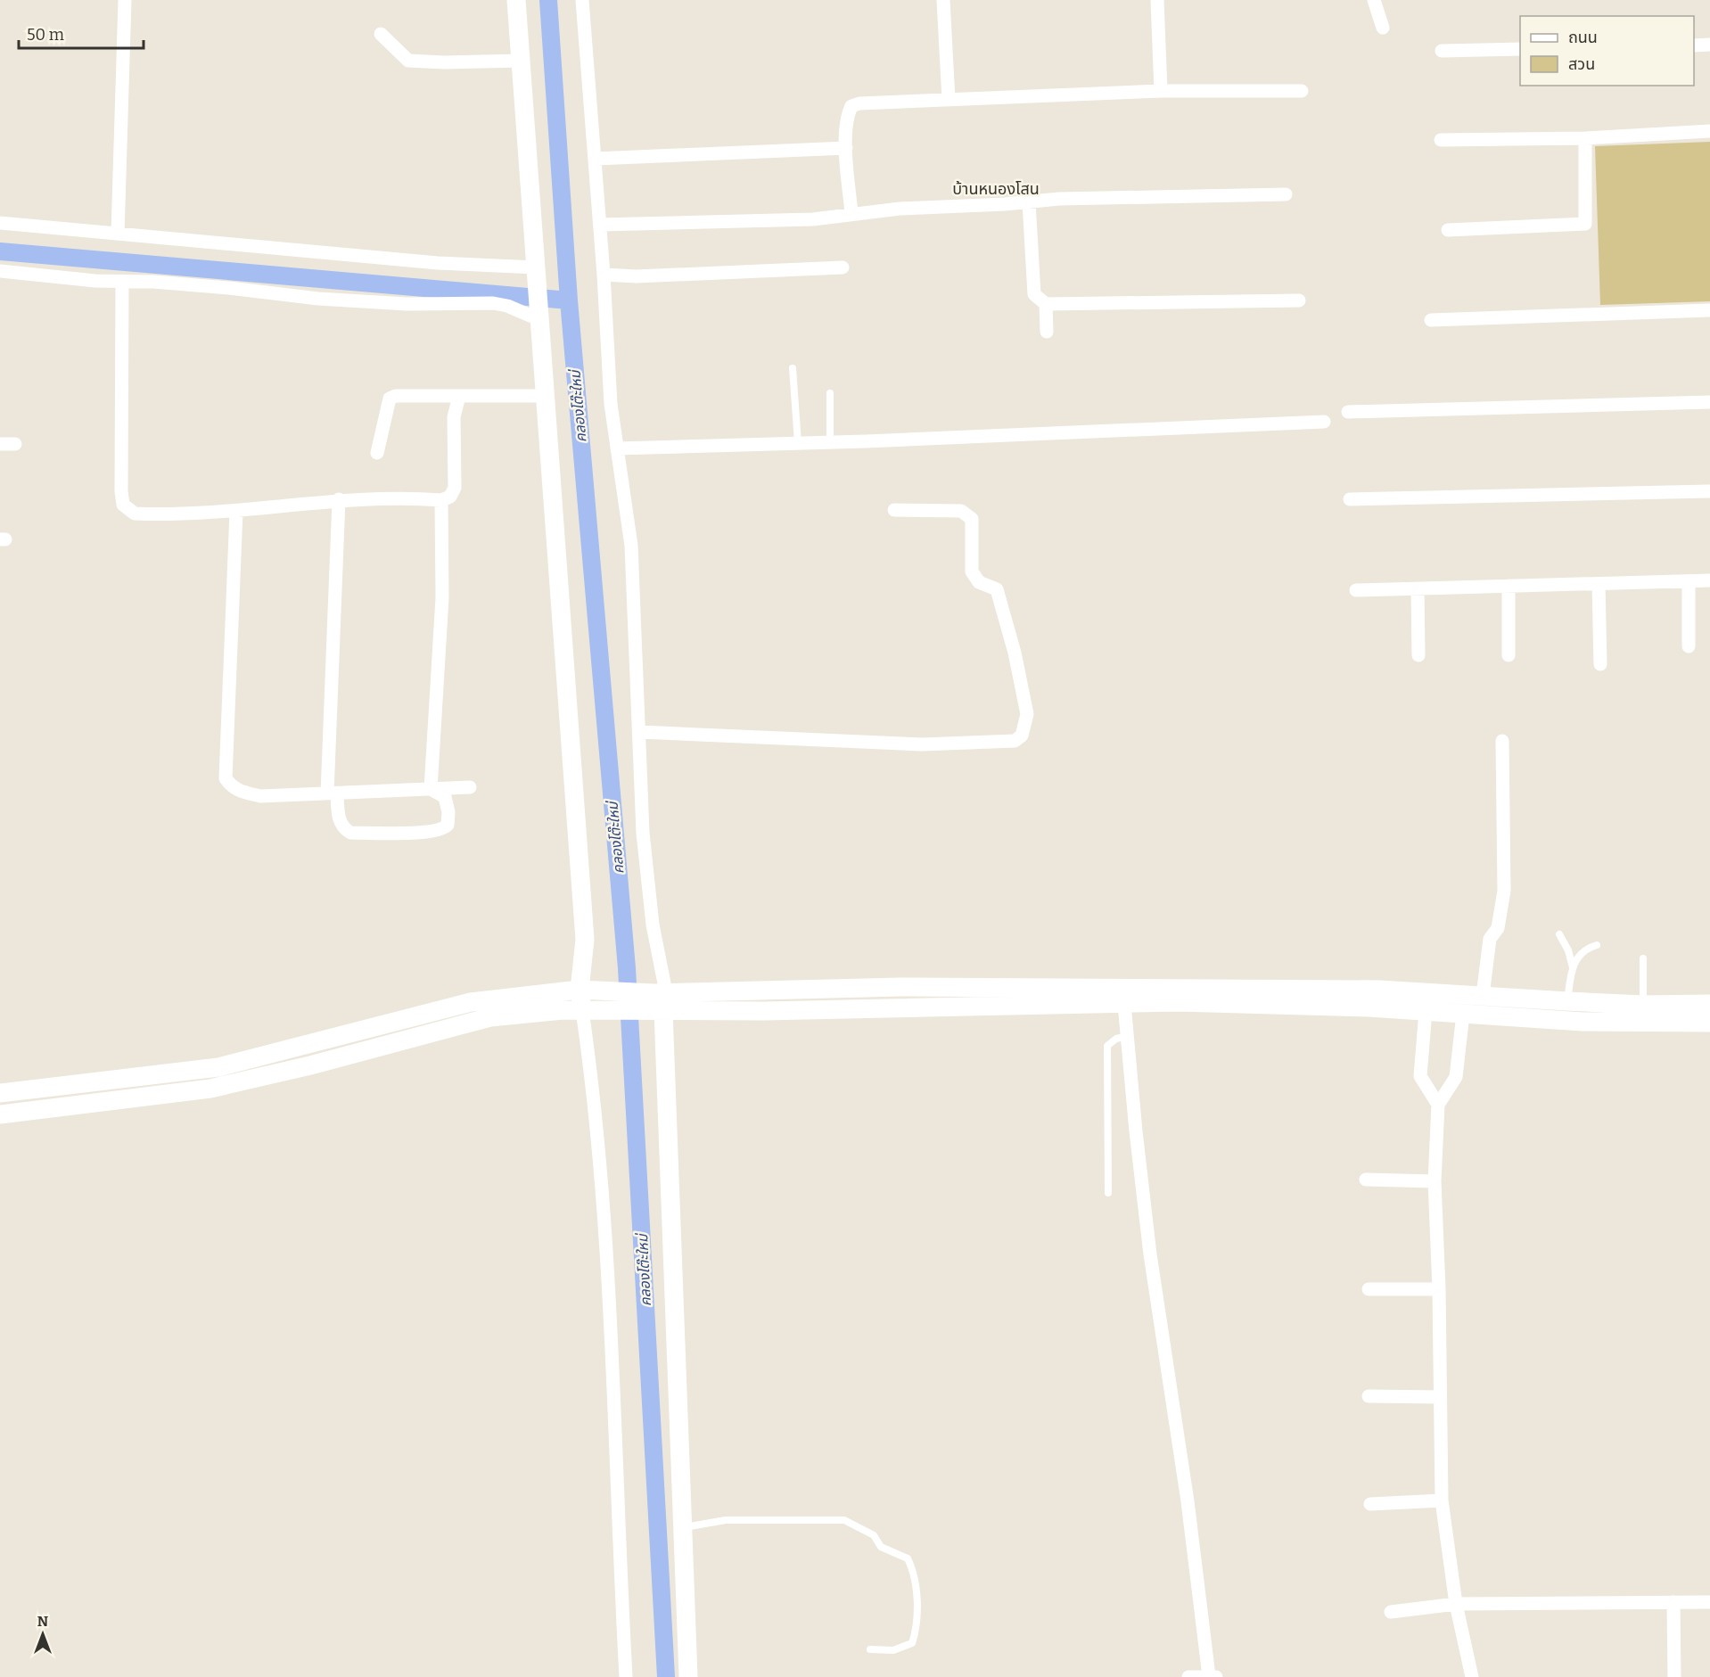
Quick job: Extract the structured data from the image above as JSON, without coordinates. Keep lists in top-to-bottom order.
{
  "districts": ["บ้านหนองโสน"],
  "water": ["คลองโต๊ะใหม่"],
  "legend": ["ถนน", "สวน"],
  "scale_bar": "50 m",
  "north": "top"
}
